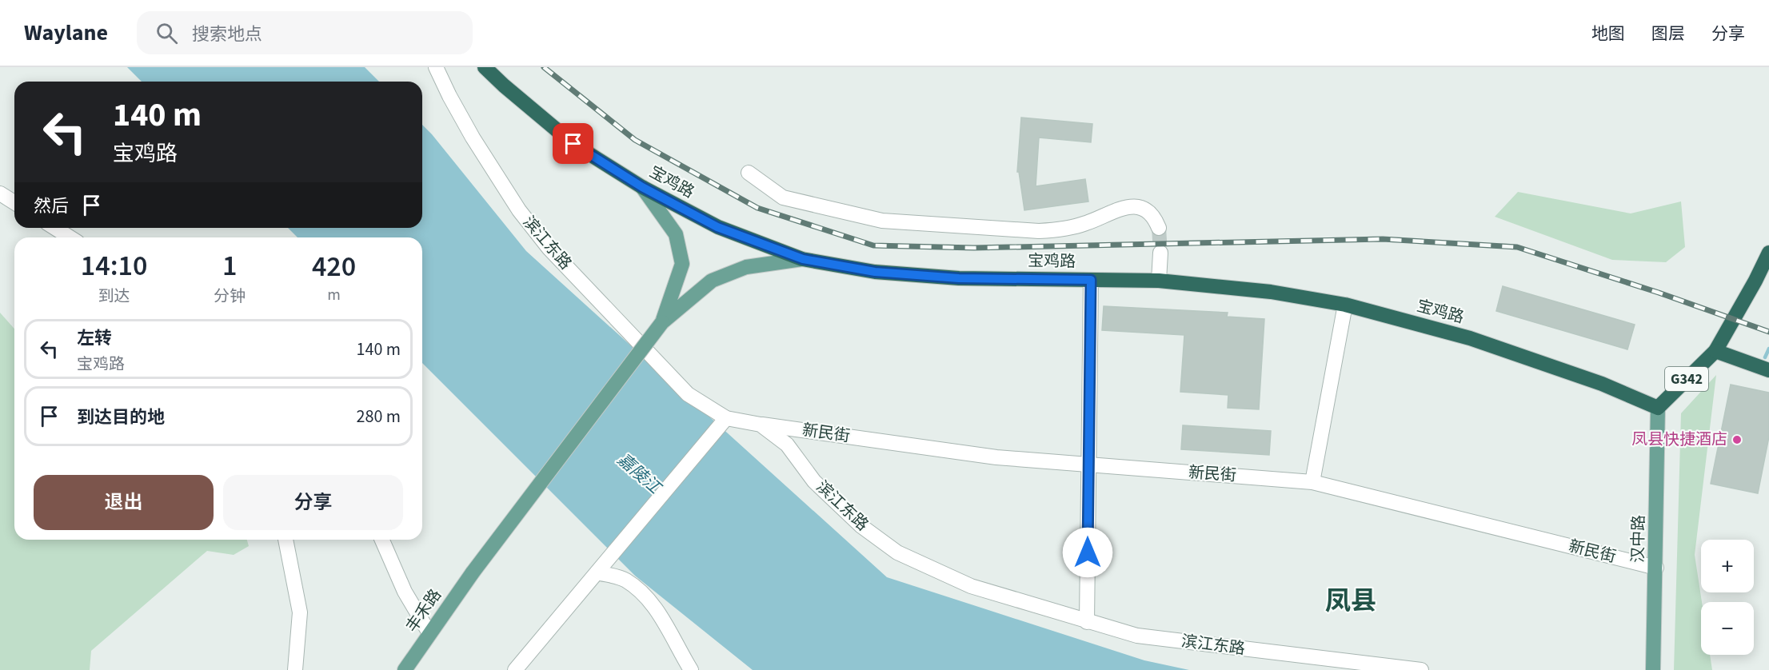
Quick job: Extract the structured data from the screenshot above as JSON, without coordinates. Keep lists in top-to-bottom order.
{
  "streets": {
    "highway": ["宝鸡路", "G342"],
    "main road": ["汉中路", "丰禾路"],
    "street": ["滨江东路", "新民街"]
  },
  "crossings": [
    ["宝鸡路", "G342"],
    ["宝鸡路", "汉中路"],
    ["滨江东路", "新民街"],
    ["G342", "汉中路"],
    ["新民街", "汉中路"]
  ],
  "districts": ["凤县"],
  "water": ["嘉陵江"],
  "places": ["凤县快捷酒店"],
  "page": {
    "header": "Waylane",
    "search": "搜索地点",
    "nav": ["地图", "图层", "分享"],
    "turn": ["140 m", "宝鸡路"],
    "then": "然后",
    "eta": [
      "14:10",
      "到达",
      "1",
      "分钟",
      "420",
      "m"
    ],
    "list": [
      {
        "name": "左转",
        "note": "宝鸡路",
        "value": "140 m"
      },
      {
        "name": "到达目的地",
        "value": "280 m"
      }
    ],
    "buttons": ["退出", "分享"],
    "map_buttons": ["+", "−"]
  }
}
